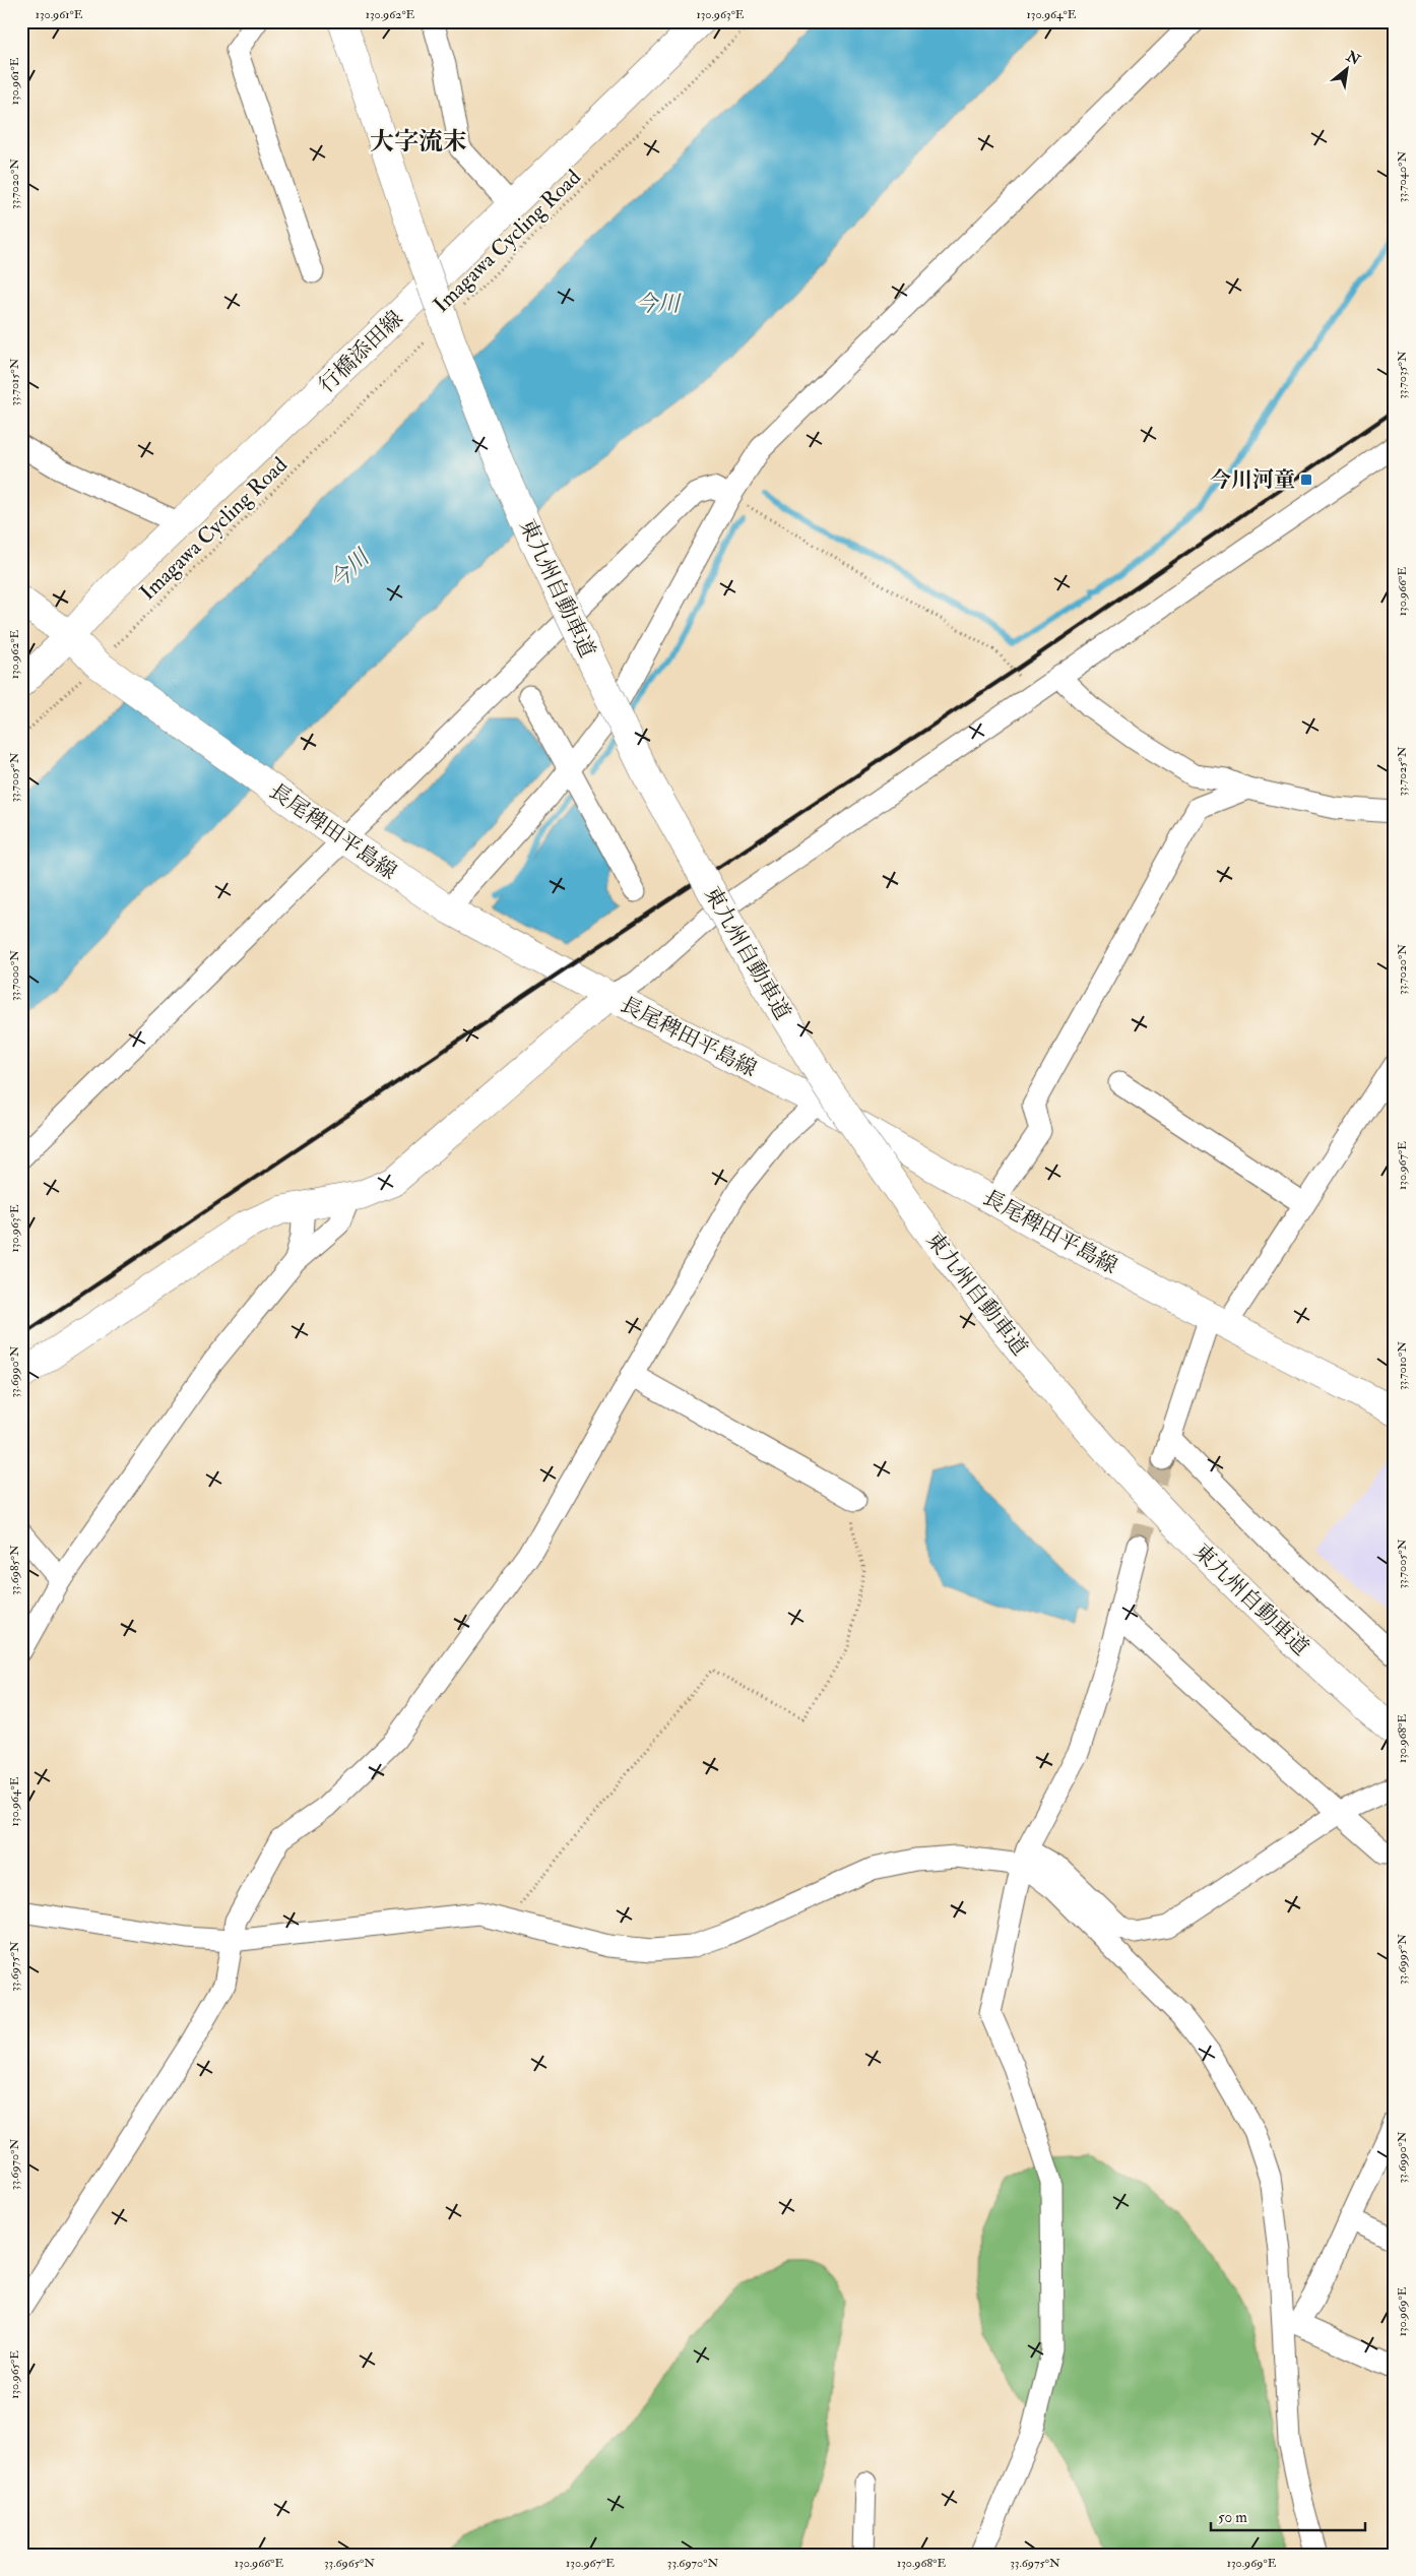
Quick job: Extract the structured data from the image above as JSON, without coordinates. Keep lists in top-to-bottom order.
{
  "streets": {
    "main road": ["行橋添田線", "東九州自動車道", "長尾稗田平島線"],
    "path": ["Imagawa Cycling Road"]
  },
  "crossings": [
    ["Imagawa Cycling Road", "長尾稗田平島線"],
    ["行橋添田線", "長尾稗田平島線"]
  ],
  "districts": ["大字流末"],
  "water": ["今川"],
  "places": {
    "transit": ["今川河童"]
  },
  "scale_bar": "50 m",
  "north": "top right",
  "coordinates": [
    "130.961°E",
    "130.962°E",
    "130.963°E",
    "130.964°E",
    "33.7040°N",
    "33.7020°N",
    "33.7035°N",
    "33.7015°N",
    "130.966°E",
    "33.7025°N",
    "33.7005°N",
    "33.7000°N",
    "130.967°E",
    "33.7010°N",
    "33.6990°N",
    "33.6985°N",
    "130.968°E",
    "33.6995°N",
    "33.6975°N",
    "33.6970°N",
    "130.969°E",
    "130.965°E",
    "33.6965°N"
  ]
}
